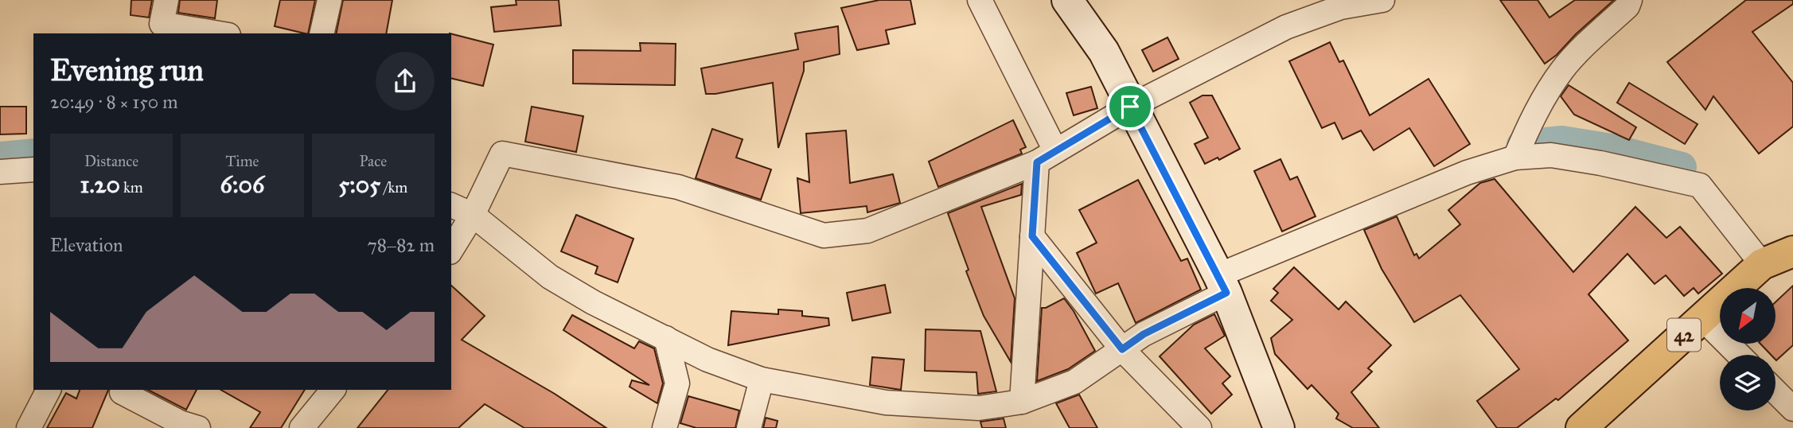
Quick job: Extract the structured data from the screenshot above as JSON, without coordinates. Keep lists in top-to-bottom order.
{
  "streets": {
    "main road": ["42"]
  },
  "north": "bottom left",
  "page": {
    "heading": ["Evening run", "20:49 · 8 × 150 m"],
    "stats": [
      ["Distance", "1.20 km"],
      ["Time", "6:06"],
      ["Pace", "5:05 /km"]
    ],
    "chart": ["Elevation", "78–82 m"]
  }
}
